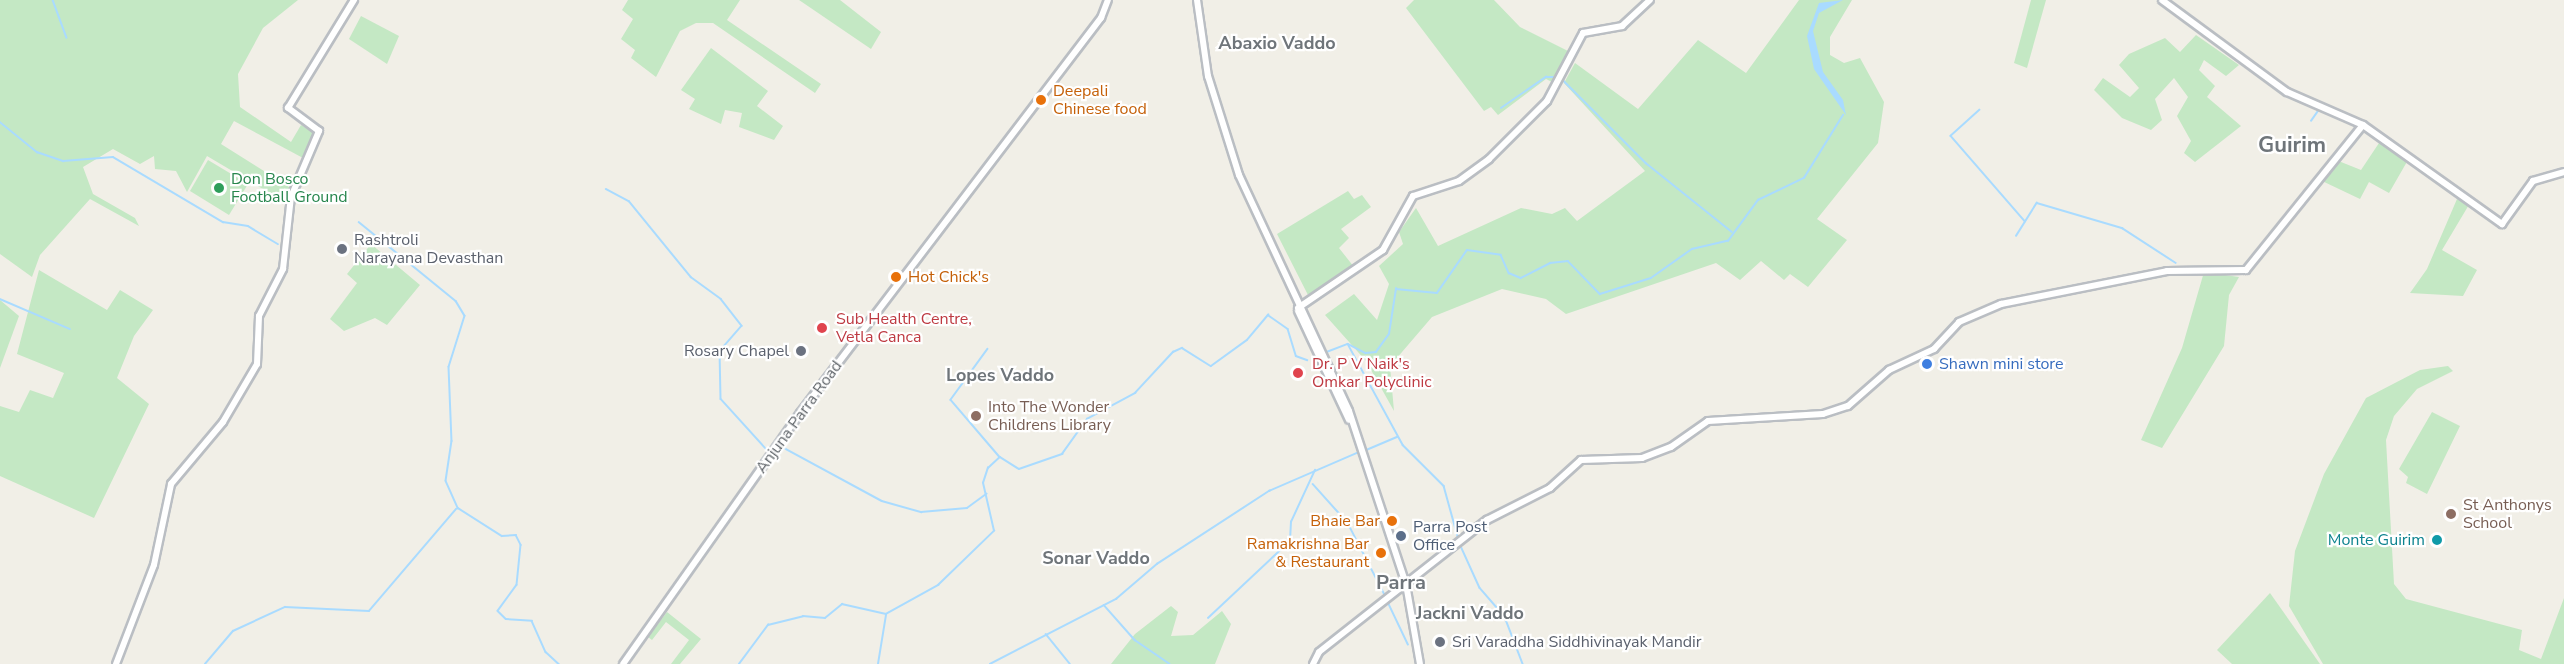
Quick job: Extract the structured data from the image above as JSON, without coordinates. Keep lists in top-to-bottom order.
{
  "streets": {
    "street": ["Anjuna Parra Road"]
  },
  "districts": [
    "Abaxio Vaddo",
    "Guirim",
    "Lopes Vaddo",
    "Sonar Vaddo",
    "Parra",
    "Jackni Vaddo"
  ],
  "places": [
    "Deepali Chinese food",
    "Don Bosco Football Ground",
    "Rashtroli Narayana Devasthan",
    "Hot Chick's",
    "Sub Health Centre, Vetla Canca",
    "Rosary Chapel",
    "Shawn mini store",
    "Dr. P V Naik's Omkar Polyclinic",
    "Into The Wonder Childrens Library",
    "St Anthonys School",
    "Bhaie Bar",
    "Parra Post Office",
    "Monte Guirim",
    "Ramakrishna Bar & Restaurant",
    "Sri Varaddha Siddhivinayak Mandir"
  ]
}
